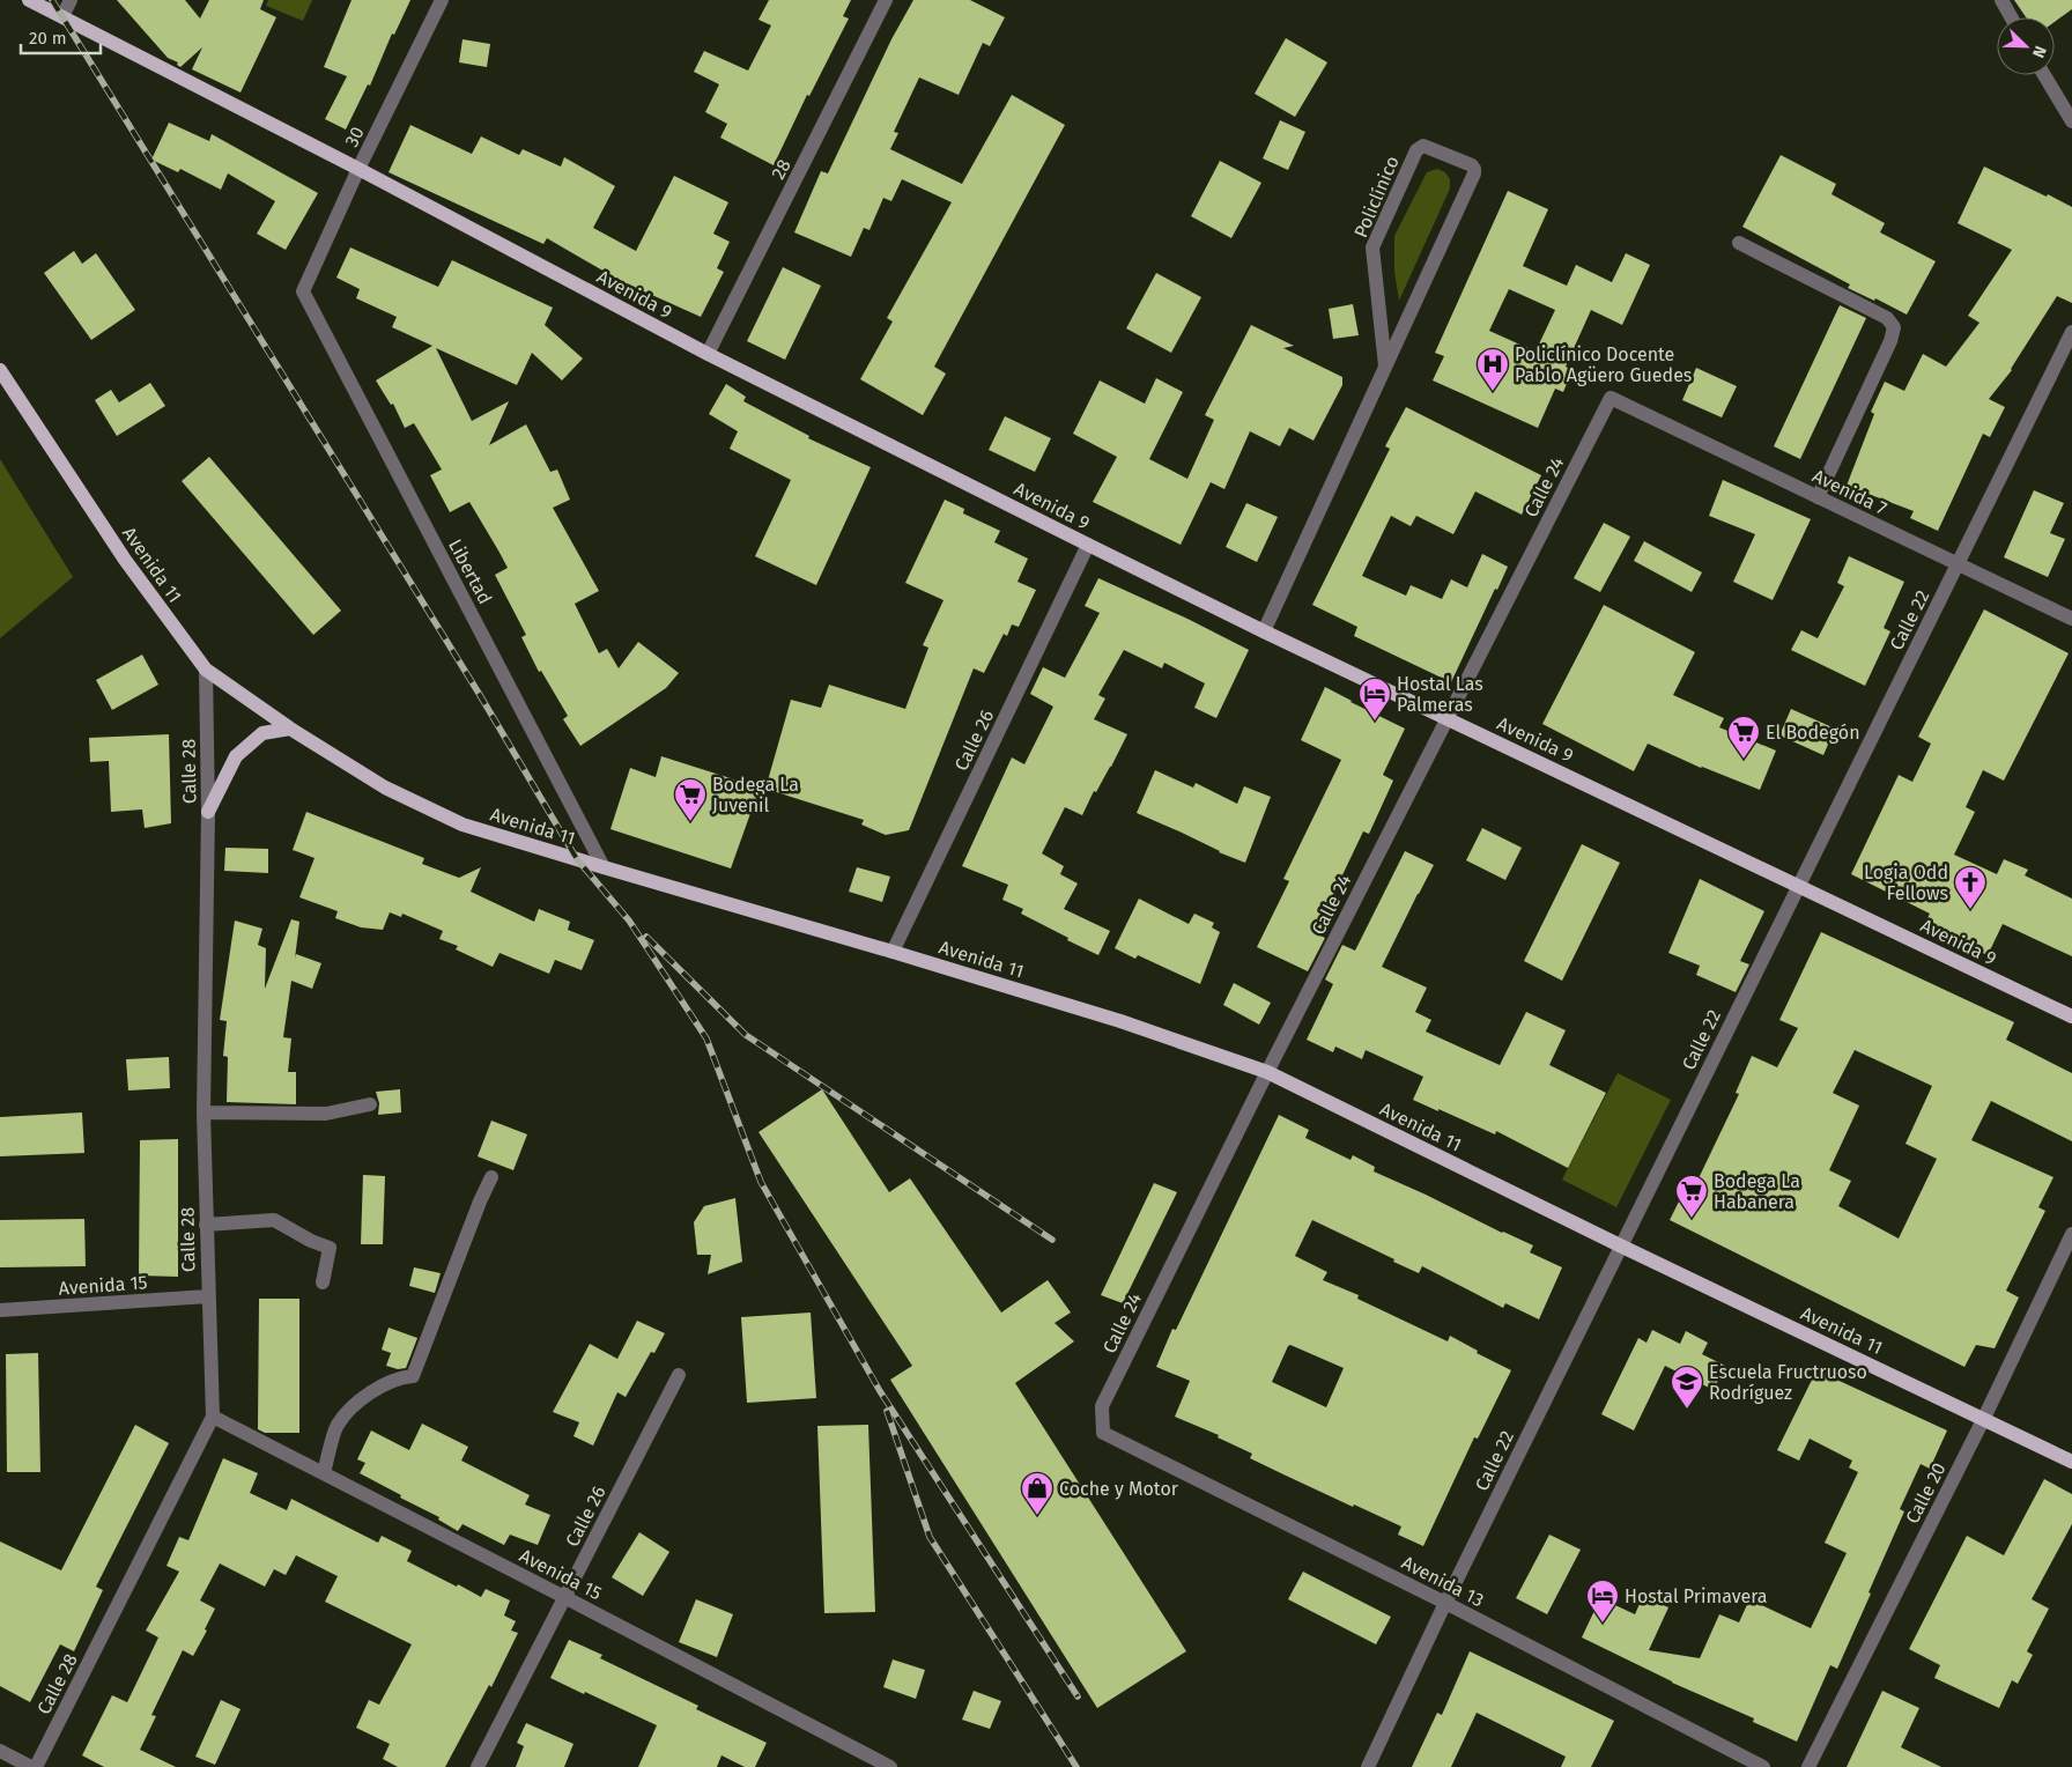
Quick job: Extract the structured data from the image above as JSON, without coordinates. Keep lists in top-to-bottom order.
{
  "streets": {
    "main road": ["Avenida 9", "Avenida 11"],
    "street": [
      "30",
      "28",
      "Policlínico",
      "Calle 24",
      "Avenida 7",
      "Libertad",
      "Calle 22",
      "Calle 26",
      "Calle 28",
      "Avenida 15",
      "Calle 20",
      "Avenida 13"
    ]
  },
  "crossings": [
    ["30", "Avenida 9"],
    ["30", "Libertad"],
    ["28", "Avenida 9"],
    ["Policlínico", "Avenida 9"],
    ["Avenida 9", "Calle 24"],
    ["Avenida 9", "Calle 22"],
    ["Avenida 9", "Calle 26"],
    ["Calle 24", "Avenida 7"],
    ["Calle 24", "Avenida 11"],
    ["Calle 24", "Avenida 13"],
    ["Avenida 7", "Calle 22"],
    ["Avenida 11", "Libertad"],
    ["Avenida 11", "Calle 22"],
    ["Avenida 11", "Calle 26"],
    ["Avenida 11", "Calle 28"],
    ["Avenida 11", "Calle 20"],
    ["Calle 22", "Avenida 13"],
    ["Calle 26", "Avenida 15"],
    ["Calle 28", "Avenida 15"]
  ],
  "places": {
    "hospital": ["Policlínico Docente Pablo Agüero Guedes"],
    "hotel": ["Hostal Las Palmeras", "Hostal Primavera"],
    "supermarket": ["El Bodegón", "Bodega La Juvenil", "Bodega La Habanera"],
    "church": ["Logia Odd Fellows"],
    "school or university": ["Escuela Fructruoso Rodríguez"],
    "shop": ["Coche y Motor"]
  },
  "scale_bar": "20 m",
  "north": "bottom right"
}
